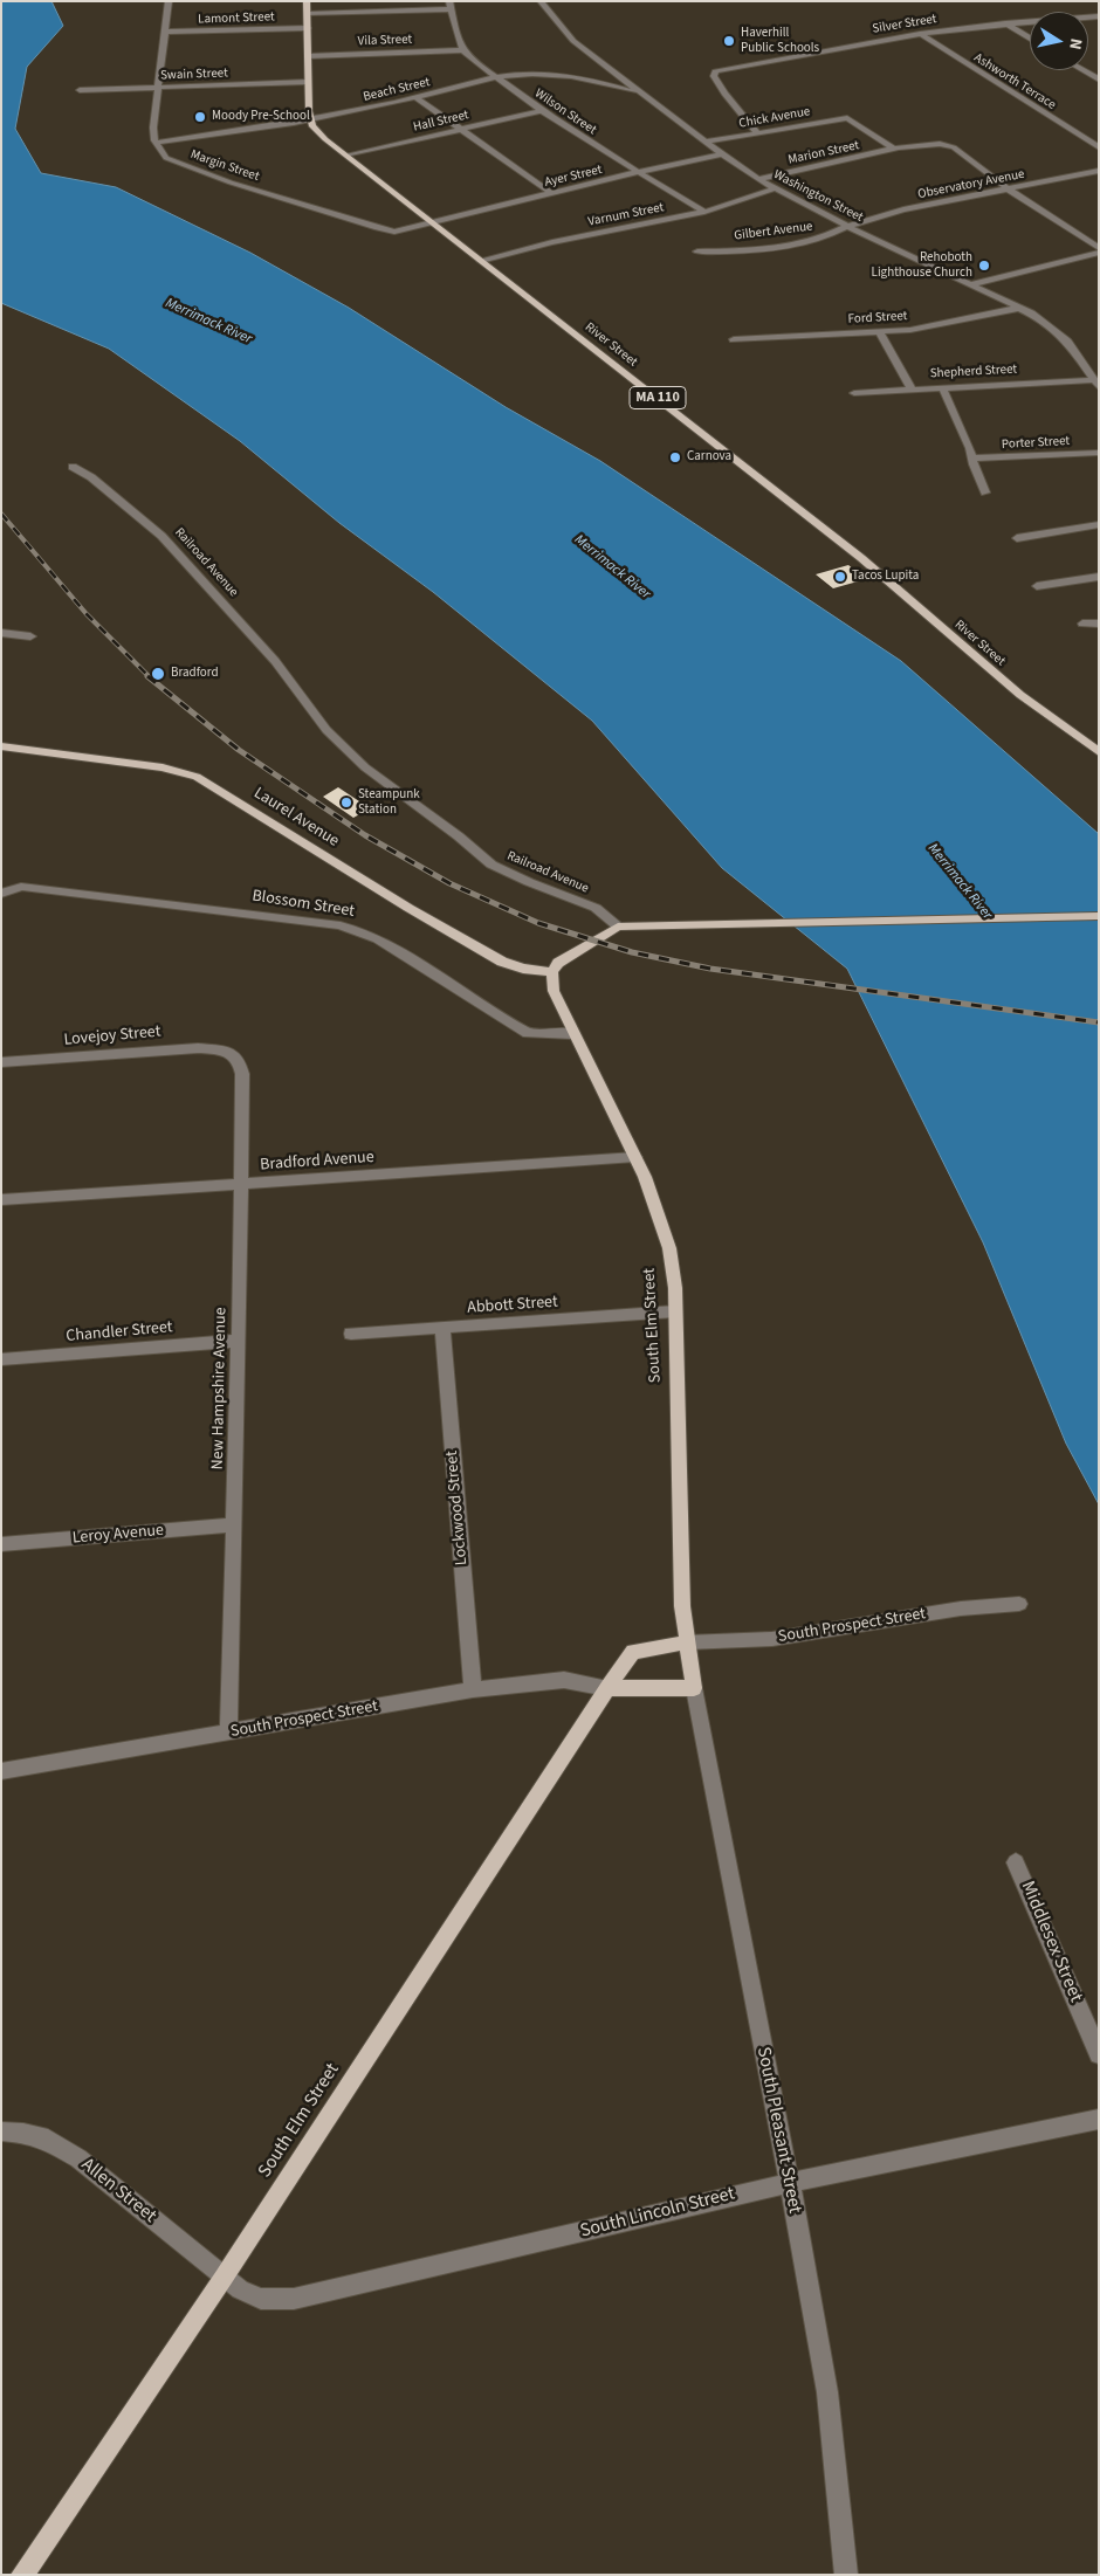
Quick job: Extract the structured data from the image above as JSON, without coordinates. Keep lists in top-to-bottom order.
{
  "streets": {
    "main road": [
      "River Street",
      "MA 110",
      "Laurel Avenue",
      "South Elm Street"
    ],
    "street": [
      "Lamont Street",
      "Silver Street",
      "Vila Street",
      "Swain Street",
      "Ashworth Terrace",
      "Beach Street",
      "Wilson Street",
      "Chick Avenue",
      "Hall Street",
      "Marion Street",
      "Margin Street",
      "Ayer Street",
      "Observatory Avenue",
      "Washington Street",
      "Varnum Street",
      "Gilbert Avenue",
      "Ford Street",
      "Shepherd Street",
      "Porter Street",
      "Railroad Avenue",
      "Blossom Street",
      "Lovejoy Street",
      "Bradford Avenue",
      "Abbott Street",
      "Chandler Street",
      "New Hampshire Avenue",
      "Lockwood Street",
      "Leroy Avenue",
      "South Prospect Street",
      "Middlesex Street",
      "South Pleasant Street",
      "Allen Street",
      "South Lincoln Street"
    ]
  },
  "crossings": [
    ["Silver Street", "Ashworth Terrace"],
    ["Silver Street", "Chick Avenue"],
    ["Vila Street", "Wilson Street"],
    ["Beach Street", "Wilson Street"],
    ["Beach Street", "Margin Street"],
    ["Beach Street", "Washington Street"],
    ["Beach Street", "River Street"],
    ["Wilson Street", "Hall Street"],
    ["Wilson Street", "Ayer Street"],
    ["Wilson Street", "Varnum Street"],
    ["Chick Avenue", "Marion Street"],
    ["Chick Avenue", "Washington Street"],
    ["Hall Street", "River Street"],
    ["Marion Street", "Observatory Avenue"],
    ["Marion Street", "Washington Street"],
    ["Margin Street", "Ayer Street"],
    ["Margin Street", "River Street"],
    ["Ayer Street", "Washington Street"],
    ["Ayer Street", "River Street"],
    ["Observatory Avenue", "Washington Street"],
    ["Observatory Avenue", "Gilbert Avenue"],
    ["Washington Street", "Varnum Street"],
    ["Washington Street", "Gilbert Avenue"],
    ["Washington Street", "Ford Street"],
    ["Washington Street", "Shepherd Street"],
    ["Varnum Street", "River Street"],
    ["Laurel Avenue", "South Elm Street"],
    ["Blossom Street", "South Elm Street"],
    ["Lovejoy Street", "New Hampshire Avenue"],
    ["Bradford Avenue", "South Elm Street"],
    ["Bradford Avenue", "New Hampshire Avenue"],
    ["Abbott Street", "South Elm Street"],
    ["Abbott Street", "Lockwood Street"],
    ["South Elm Street", "South Prospect Street"],
    ["South Elm Street", "South Pleasant Street"],
    ["South Elm Street", "Allen Street"],
    ["South Elm Street", "South Lincoln Street"],
    ["Chandler Street", "New Hampshire Avenue"],
    ["New Hampshire Avenue", "Leroy Avenue"],
    ["New Hampshire Avenue", "South Prospect Street"],
    ["Lockwood Street", "South Prospect Street"],
    ["South Pleasant Street", "South Lincoln Street"],
    ["Allen Street", "South Lincoln Street"]
  ],
  "water": ["Merrimack River"],
  "places": [
    "Haverhill Public Schools",
    "Moody Pre-School",
    "Rehoboth Lighthouse Church",
    "Carnova",
    "Tacos Lupita",
    "Bradford",
    "Steampunk Station"
  ],
  "north": "right"
}
